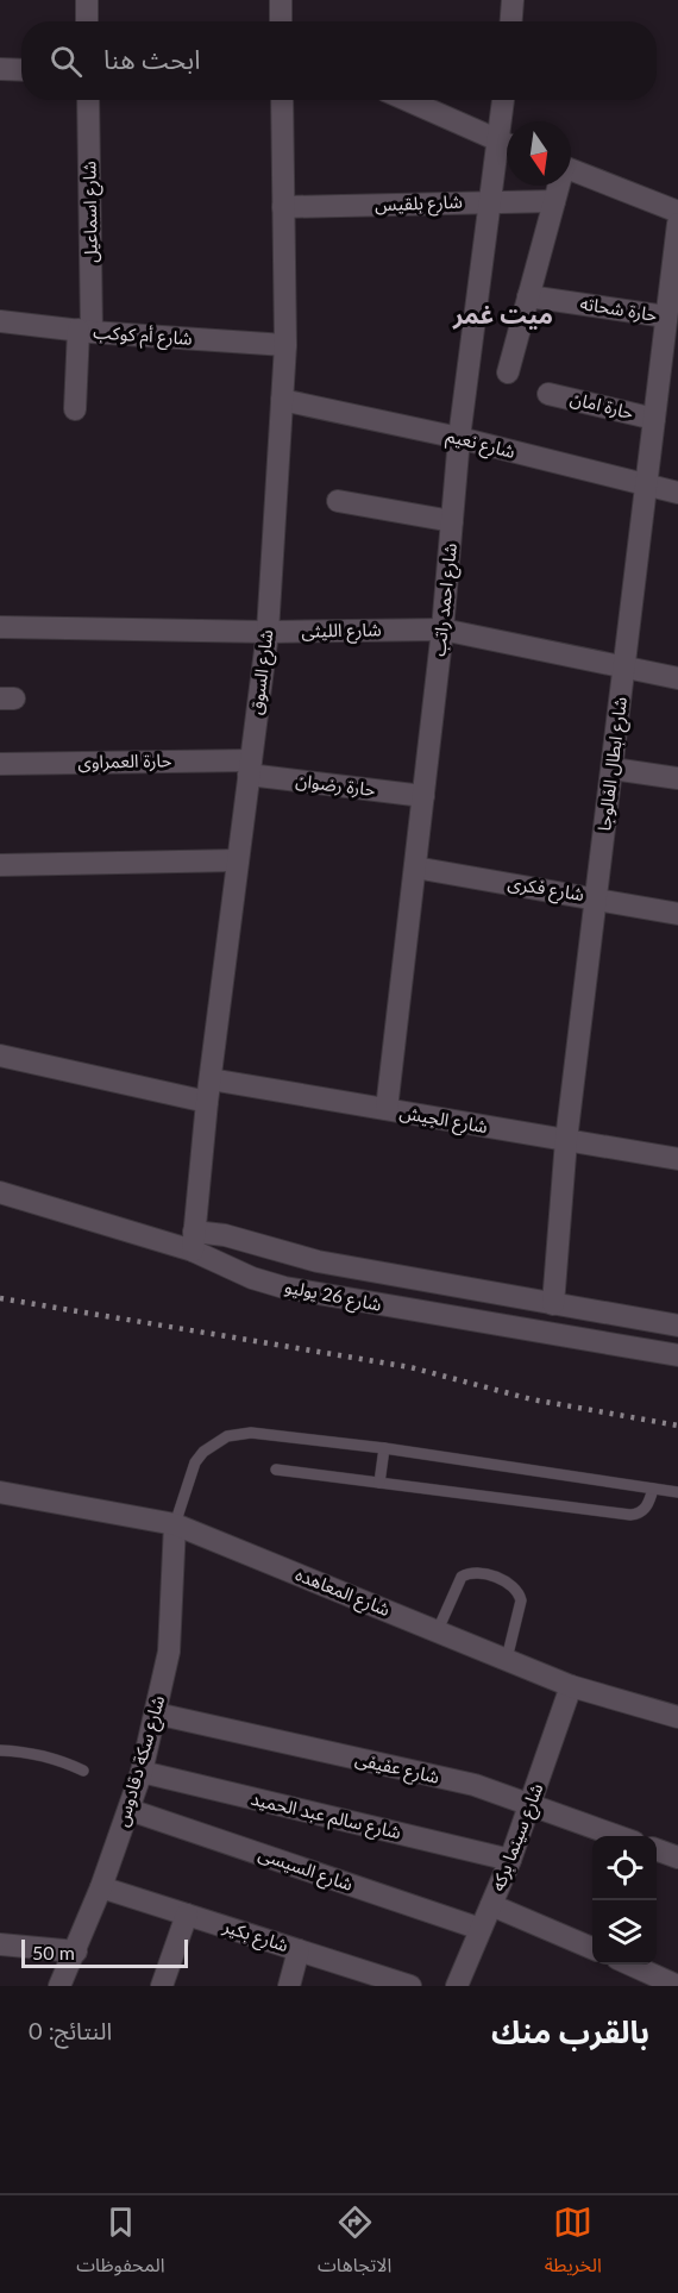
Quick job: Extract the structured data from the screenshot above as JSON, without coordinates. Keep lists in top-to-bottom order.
{
  "streets": {
    "street": [
      "شارع بلقيس",
      "شارع اسماعيل",
      "حارة شحاته",
      "شارع أم كوكب",
      "حارة امان",
      "شارع نعيم",
      "شارع احمد راتب",
      "شارع الليثى",
      "شارع السوق",
      "حارة العمراوى",
      "شارع ابطال الفالوجا",
      "حارة رضوان",
      "شارع فكرى",
      "شارع الجيش",
      "شارع 26 يوليو",
      "شارع المعاهده",
      "شارع سكة دقادوس",
      "شارع عفيفى",
      "شارع سالم عبد الحميد",
      "شارع سينما بركه",
      "شارع السيسى",
      "شارع بكير"
    ]
  },
  "crossings": [
    ["شارع بلقيس", "شارع احمد راتب"],
    ["شارع بلقيس", "شارع السوق"],
    ["شارع اسماعيل", "شارع أم كوكب"],
    ["حارة شحاته", "شارع ابطال الفالوجا"],
    ["شارع أم كوكب", "شارع السوق"],
    ["حارة امان", "شارع ابطال الفالوجا"],
    ["شارع نعيم", "شارع احمد راتب"],
    ["شارع نعيم", "شارع السوق"],
    ["شارع نعيم", "شارع ابطال الفالوجا"],
    ["شارع احمد راتب", "شارع الليثى"],
    ["شارع احمد راتب", "حارة رضوان"],
    ["شارع احمد راتب", "شارع فكرى"],
    ["شارع احمد راتب", "شارع الجيش"],
    ["شارع الليثى", "شارع السوق"],
    ["شارع الليثى", "شارع ابطال الفالوجا"],
    ["شارع السوق", "حارة العمراوى"],
    ["شارع السوق", "حارة رضوان"],
    ["شارع السوق", "شارع الجيش"],
    ["شارع السوق", "شارع 26 يوليو"],
    ["حارة العمراوى", "حارة رضوان"],
    ["شارع ابطال الفالوجا", "شارع فكرى"],
    ["شارع ابطال الفالوجا", "شارع الجيش"],
    ["شارع ابطال الفالوجا", "شارع 26 يوليو"],
    ["شارع المعاهده", "شارع سكة دقادوس"],
    ["شارع المعاهده", "شارع سينما بركه"],
    ["شارع سكة دقادوس", "شارع عفيفى"],
    ["شارع سكة دقادوس", "شارع سالم عبد الحميد"],
    ["شارع سكة دقادوس", "شارع السيسى"],
    ["شارع سكة دقادوس", "شارع بكير"],
    ["شارع عفيفى", "شارع سينما بركه"],
    ["شارع سالم عبد الحميد", "شارع سينما بركه"],
    ["شارع سينما بركه", "شارع السيسى"]
  ],
  "districts": ["ميت غمر"],
  "scale_bar": "50 m",
  "north": "bottom",
  "page": {
    "search": "ابحث هنا",
    "scale": "50 m",
    "heading": ["بالقرب منك", "النتائج: 0"],
    "nav": ["الخريطة", "الاتجاهات", "المحفوظات"]
  }
}
